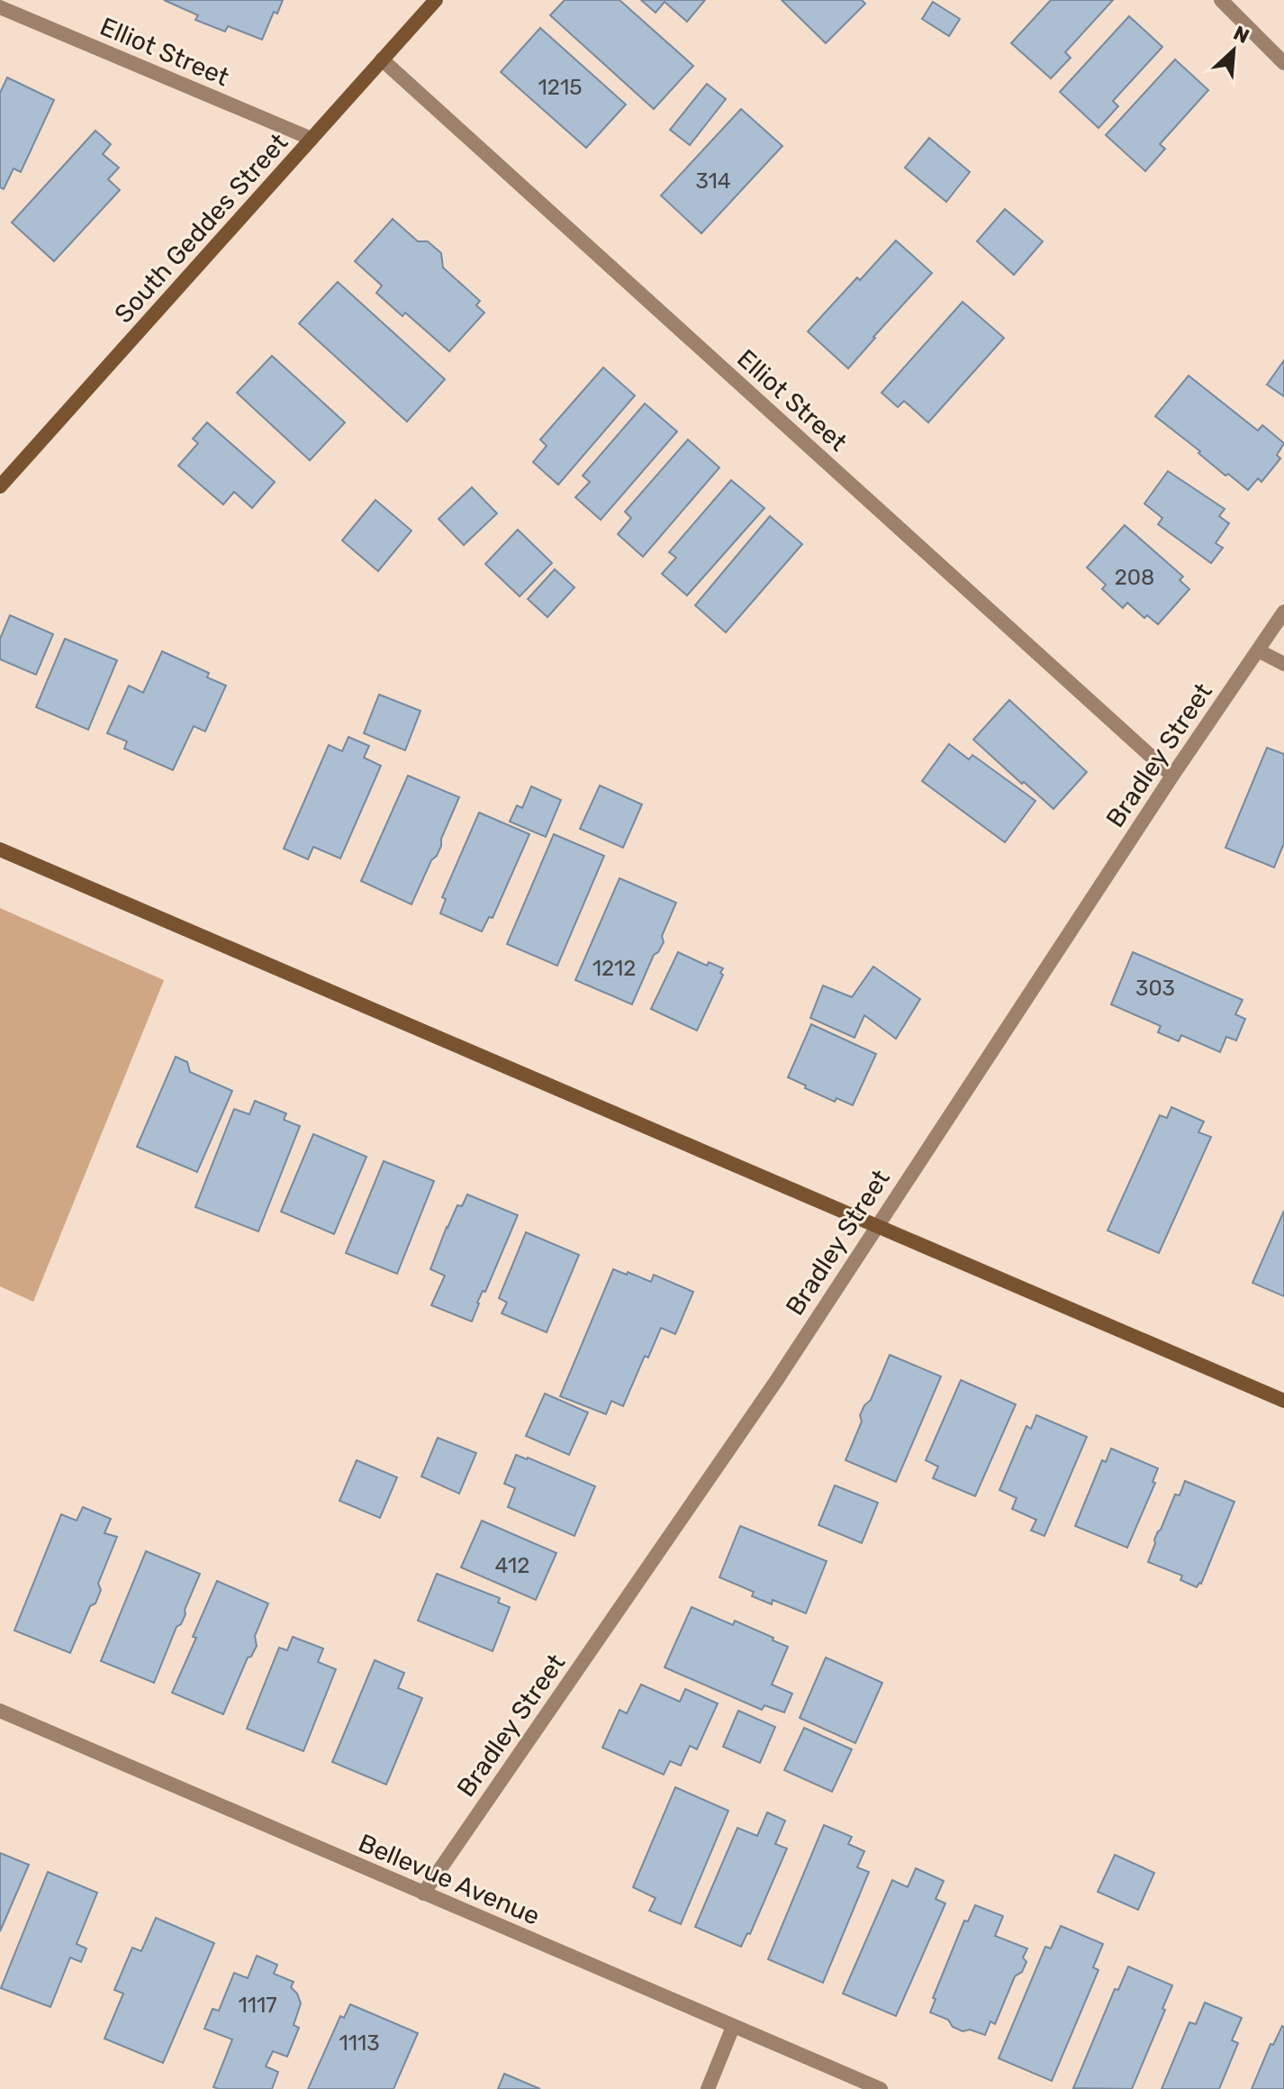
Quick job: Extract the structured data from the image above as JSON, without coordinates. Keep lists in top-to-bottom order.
{
  "streets": {
    "street": [
      "Elliot Street",
      "South Geddes Street",
      "Bradley Street",
      "Bellevue Avenue"
    ]
  },
  "crossings": [
    ["Elliot Street", "South Geddes Street"],
    ["Elliot Street", "Bradley Street"],
    ["Bradley Street", "Bellevue Avenue"]
  ],
  "house_numbers": [
    "1215",
    "314",
    "208",
    "1212",
    "303",
    "412",
    "1117",
    "1113"
  ],
  "north": "top right"
}
